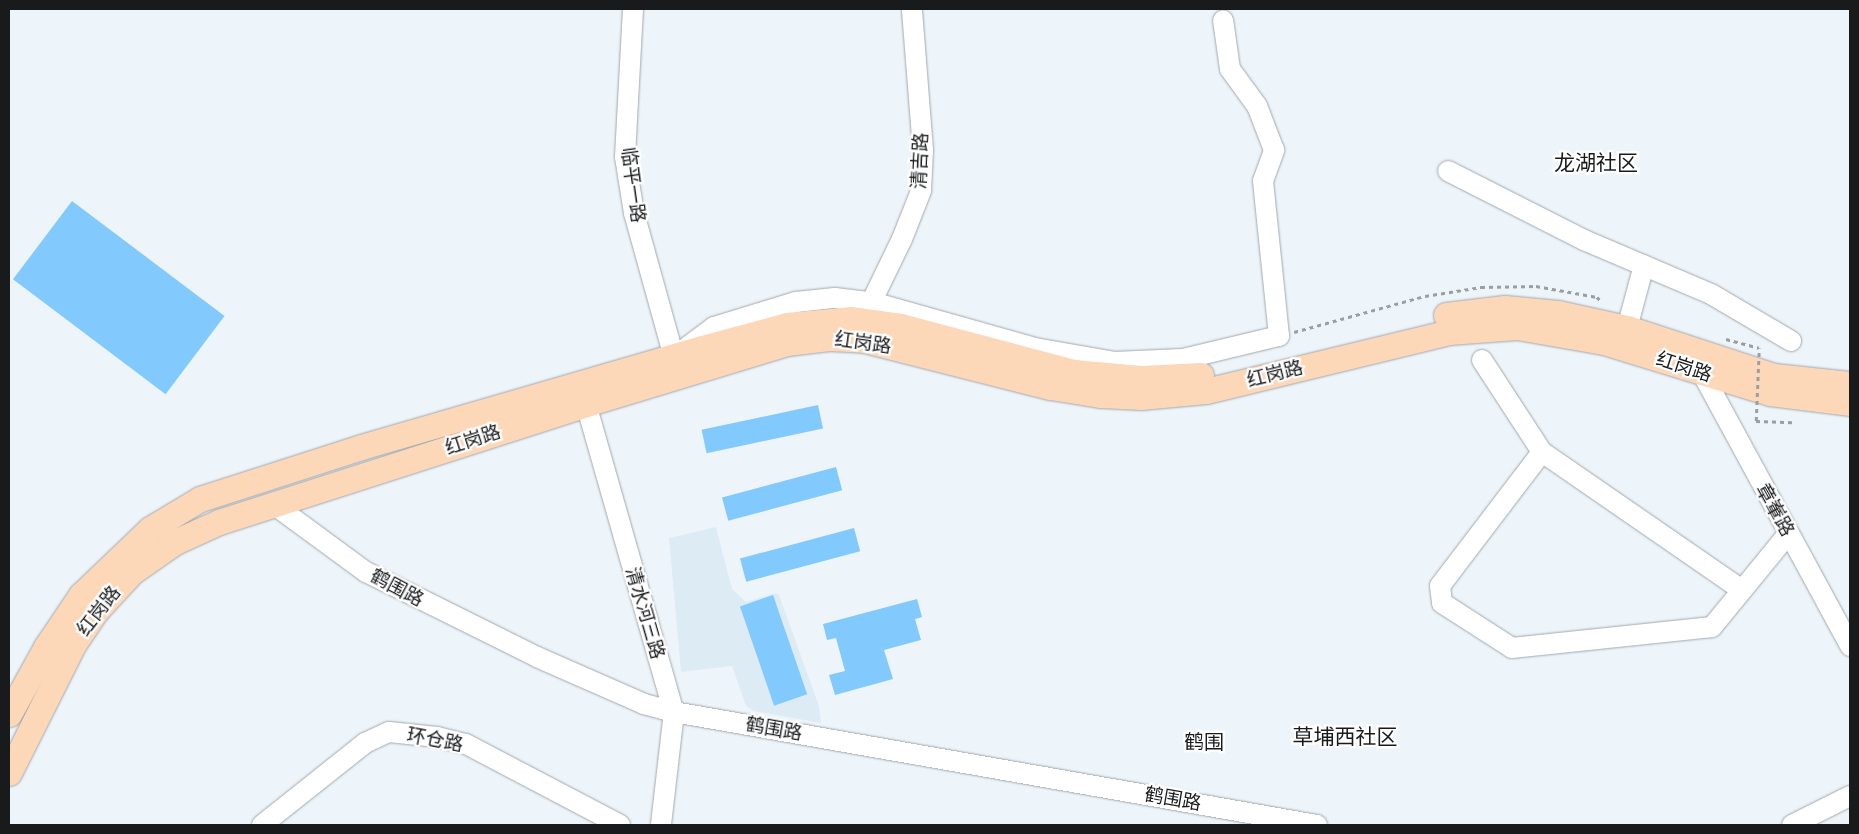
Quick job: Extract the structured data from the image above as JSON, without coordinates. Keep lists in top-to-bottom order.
{
  "streets": {
    "main road": ["红岗路"],
    "street": [
      "清吉路",
      "临平一路",
      "章輋路",
      "鹤围路",
      "清水河三路",
      "环仓路"
    ]
  },
  "crossings": [
    ["临平一路", "红岗路"],
    ["红岗路", "章輋路"],
    ["红岗路", "鹤围路"],
    ["红岗路", "清水河三路"],
    ["鹤围路", "清水河三路"]
  ],
  "districts": ["龙湖社区", "草埔西社区", "鹤围"]
}
